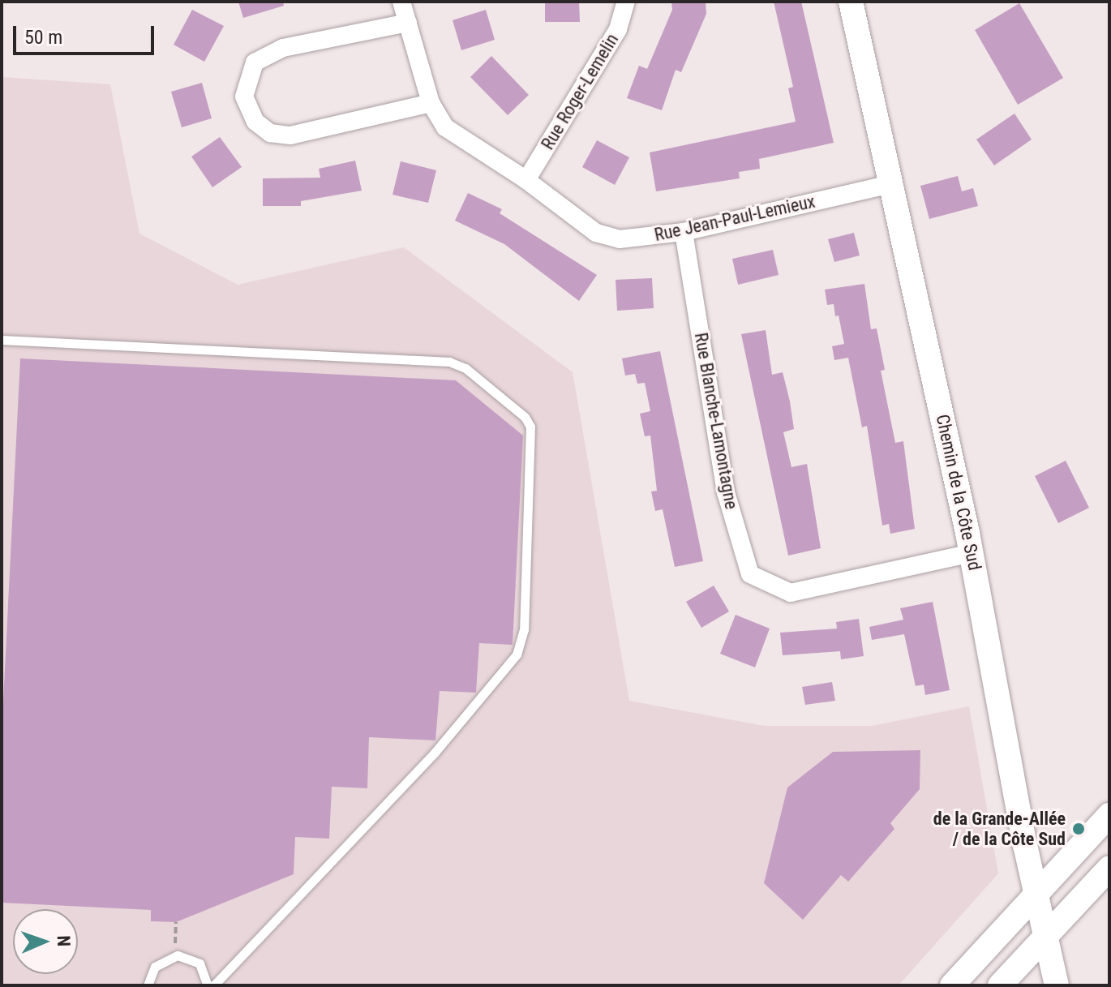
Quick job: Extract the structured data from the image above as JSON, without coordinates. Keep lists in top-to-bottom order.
{
  "streets": {
    "street": [
      "Rue Roger-Lemelin",
      "Rue Jean-Paul-Lemieux",
      "Rue Blanche-Lamontagne",
      "Chemin de la Côte Sud"
    ]
  },
  "crossings": [
    ["Rue Roger-Lemelin", "Rue Jean-Paul-Lemieux"],
    ["Rue Jean-Paul-Lemieux", "Rue Blanche-Lamontagne"],
    ["Rue Jean-Paul-Lemieux", "Chemin de la Côte Sud"],
    ["Rue Blanche-Lamontagne", "Chemin de la Côte Sud"]
  ],
  "places": ["de la Grande-Allée / de la Côte Sud"],
  "scale_bar": "50 m",
  "north": "right"
}
